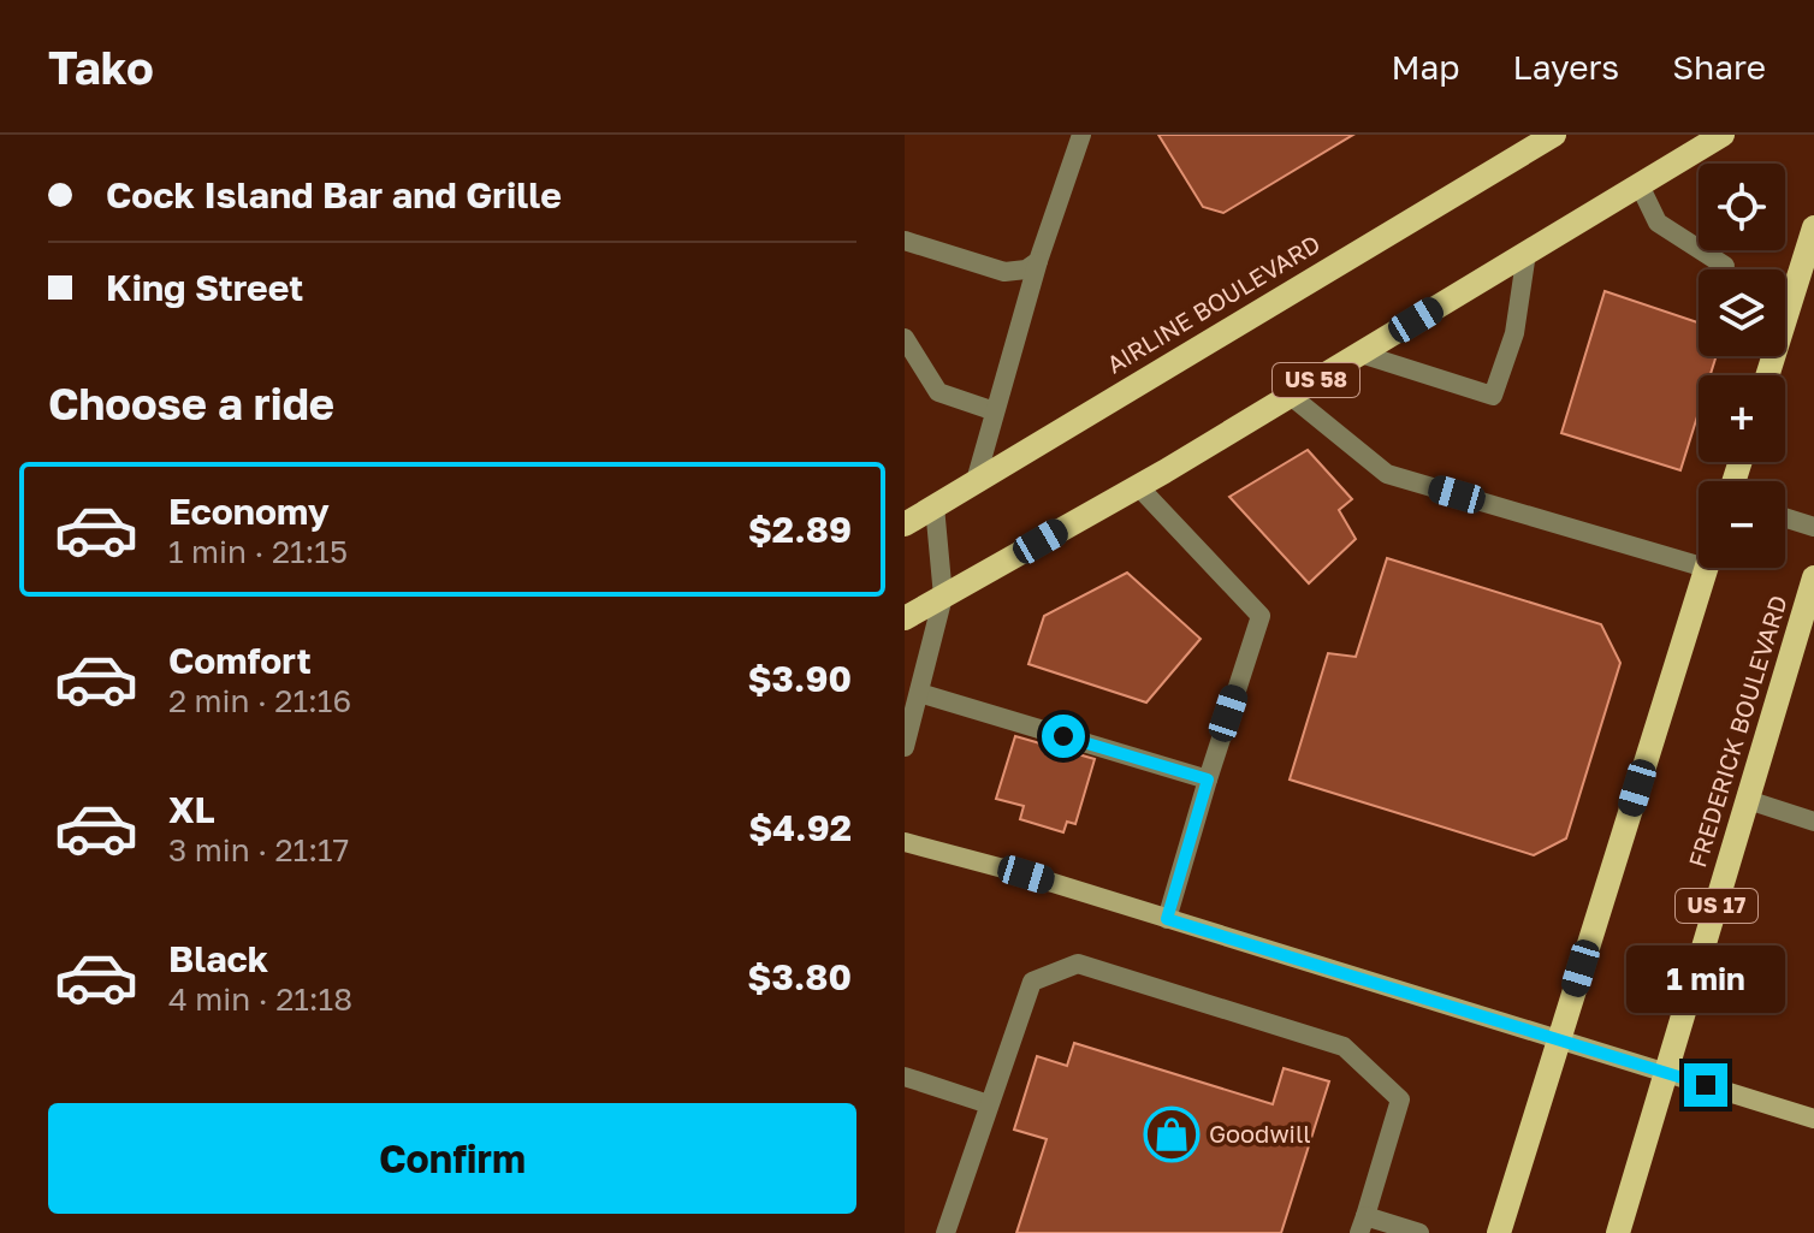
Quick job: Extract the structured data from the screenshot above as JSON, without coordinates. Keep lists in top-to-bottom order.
{
  "streets": {
    "main road": [
      "AIRLINE BOULEVARD",
      "US 58",
      "FREDERICK BOULEVARD",
      "US 17"
    ]
  },
  "places": {
    "shop": ["Goodwill"]
  },
  "page": {
    "header": "Tako",
    "nav": ["Map", "Layers", "Share"],
    "banner": ["Cock Island Bar and Grille", "King Street"],
    "map_buttons": ["+", "−"],
    "heading": "Choose a ride",
    "list": [
      {
        "name": "Economy",
        "note": "1 min · 21:15",
        "value": "$2.89"
      },
      {
        "name": "Comfort",
        "note": "2 min · 21:16",
        "value": "$3.90"
      },
      {
        "name": "XL",
        "note": "3 min · 21:17",
        "value": "$4.92"
      },
      {
        "name": "Black",
        "note": "4 min · 21:18",
        "value": "$3.80"
      }
    ],
    "bubble": "1 min",
    "buttons": "Confirm"
  }
}
